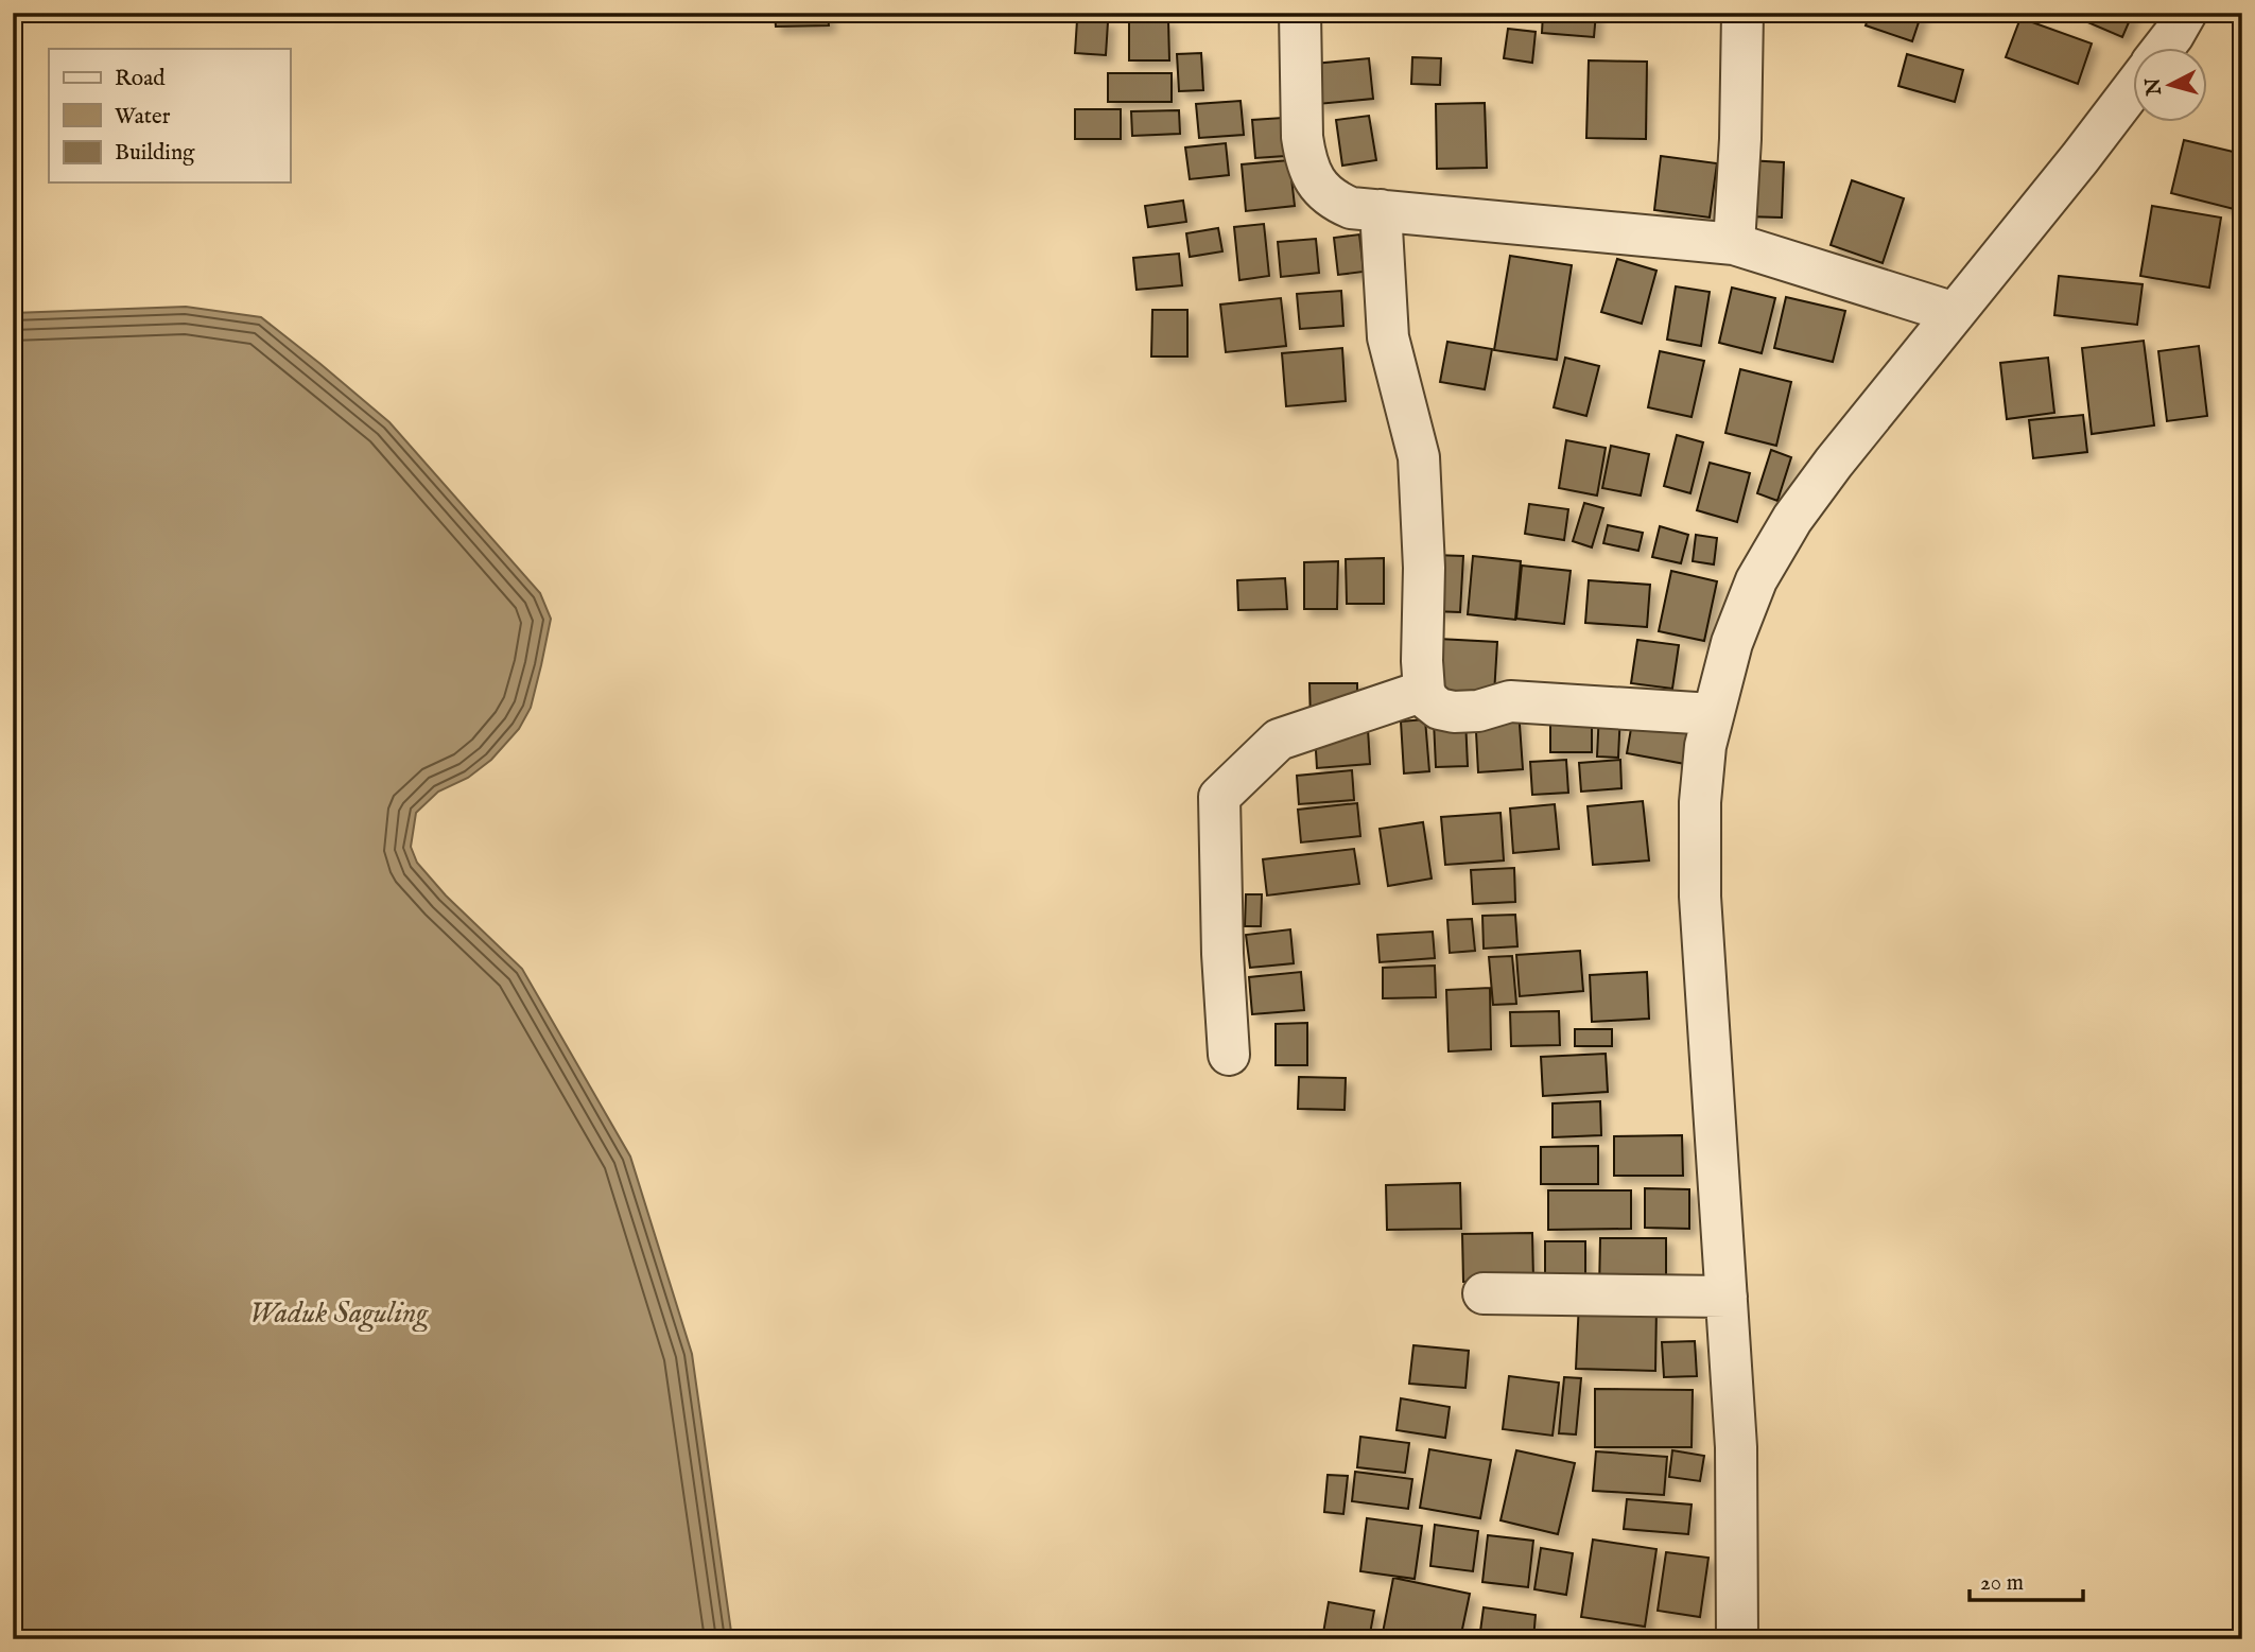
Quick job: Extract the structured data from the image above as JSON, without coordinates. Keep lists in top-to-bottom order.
{
  "water": ["Waduk Saguling"],
  "legend": ["Road", "Water", "Building"],
  "scale_bar": "20 m",
  "north": "left"
}
